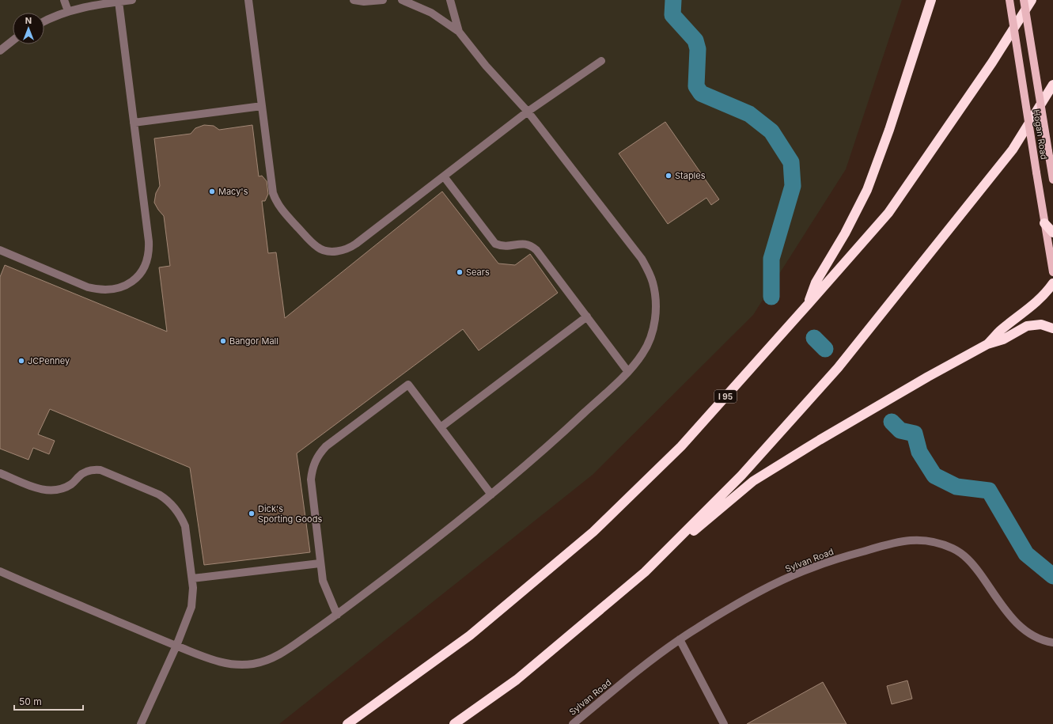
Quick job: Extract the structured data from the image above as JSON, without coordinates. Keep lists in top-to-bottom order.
{
  "streets": {
    "highway": ["I 95"],
    "main road": ["Hogan Road"],
    "street": ["Sylvan Road"]
  },
  "places": [
    "Staples",
    "Macy's",
    "Sears",
    "Bangor Mall",
    "JCPenney",
    "Dick's Sporting Goods"
  ],
  "scale_bar": "50 m",
  "north": "top"
}
